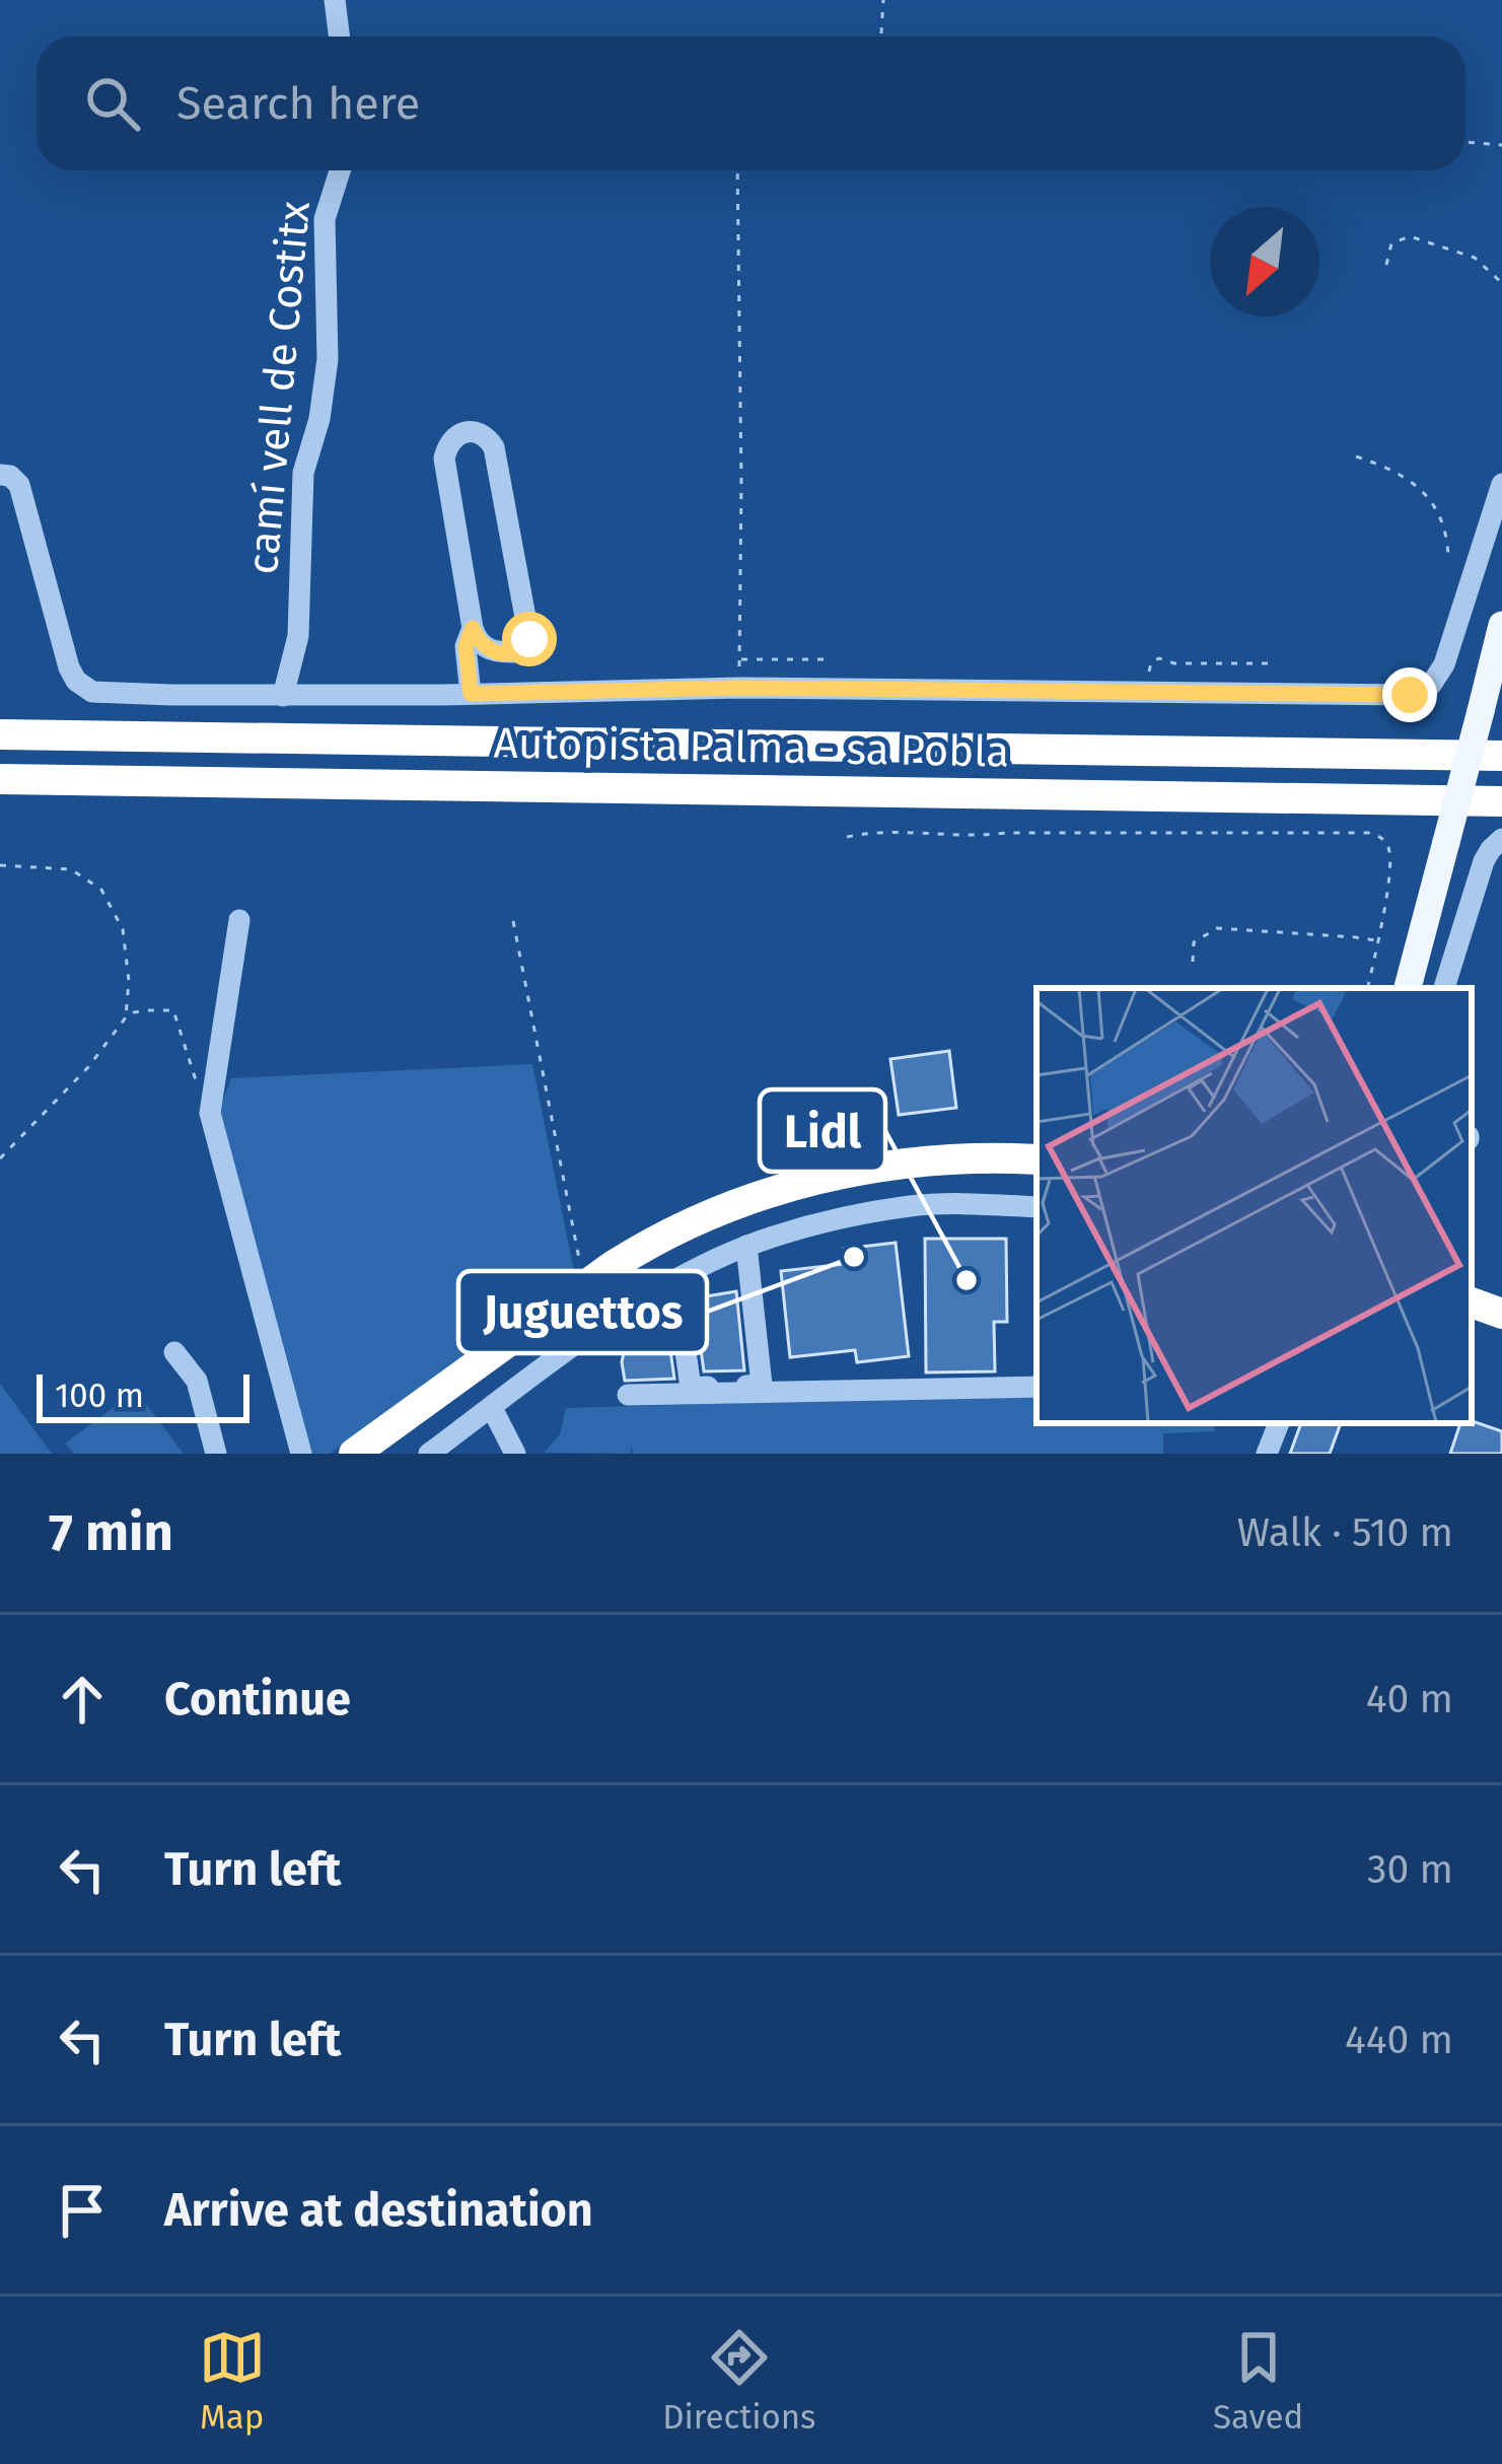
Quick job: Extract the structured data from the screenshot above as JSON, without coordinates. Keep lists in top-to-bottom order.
{
  "streets": {
    "highway": ["Autopista Palma - sa Pobla"],
    "street": ["camí vell de Costitx"]
  },
  "places": ["Juguettos", "Lidl"],
  "scale_bar": "100 m",
  "north": "bottom left",
  "page": {
    "search": "Search here",
    "scale": "100 m",
    "heading": ["7 min", "Walk · 510 m"],
    "list": [
      ["Continue", "40 m"],
      ["Turn left", "30 m"],
      ["Turn left", "440 m"],
      "Arrive at destination"
    ],
    "nav": ["Map", "Directions", "Saved"]
  }
}
